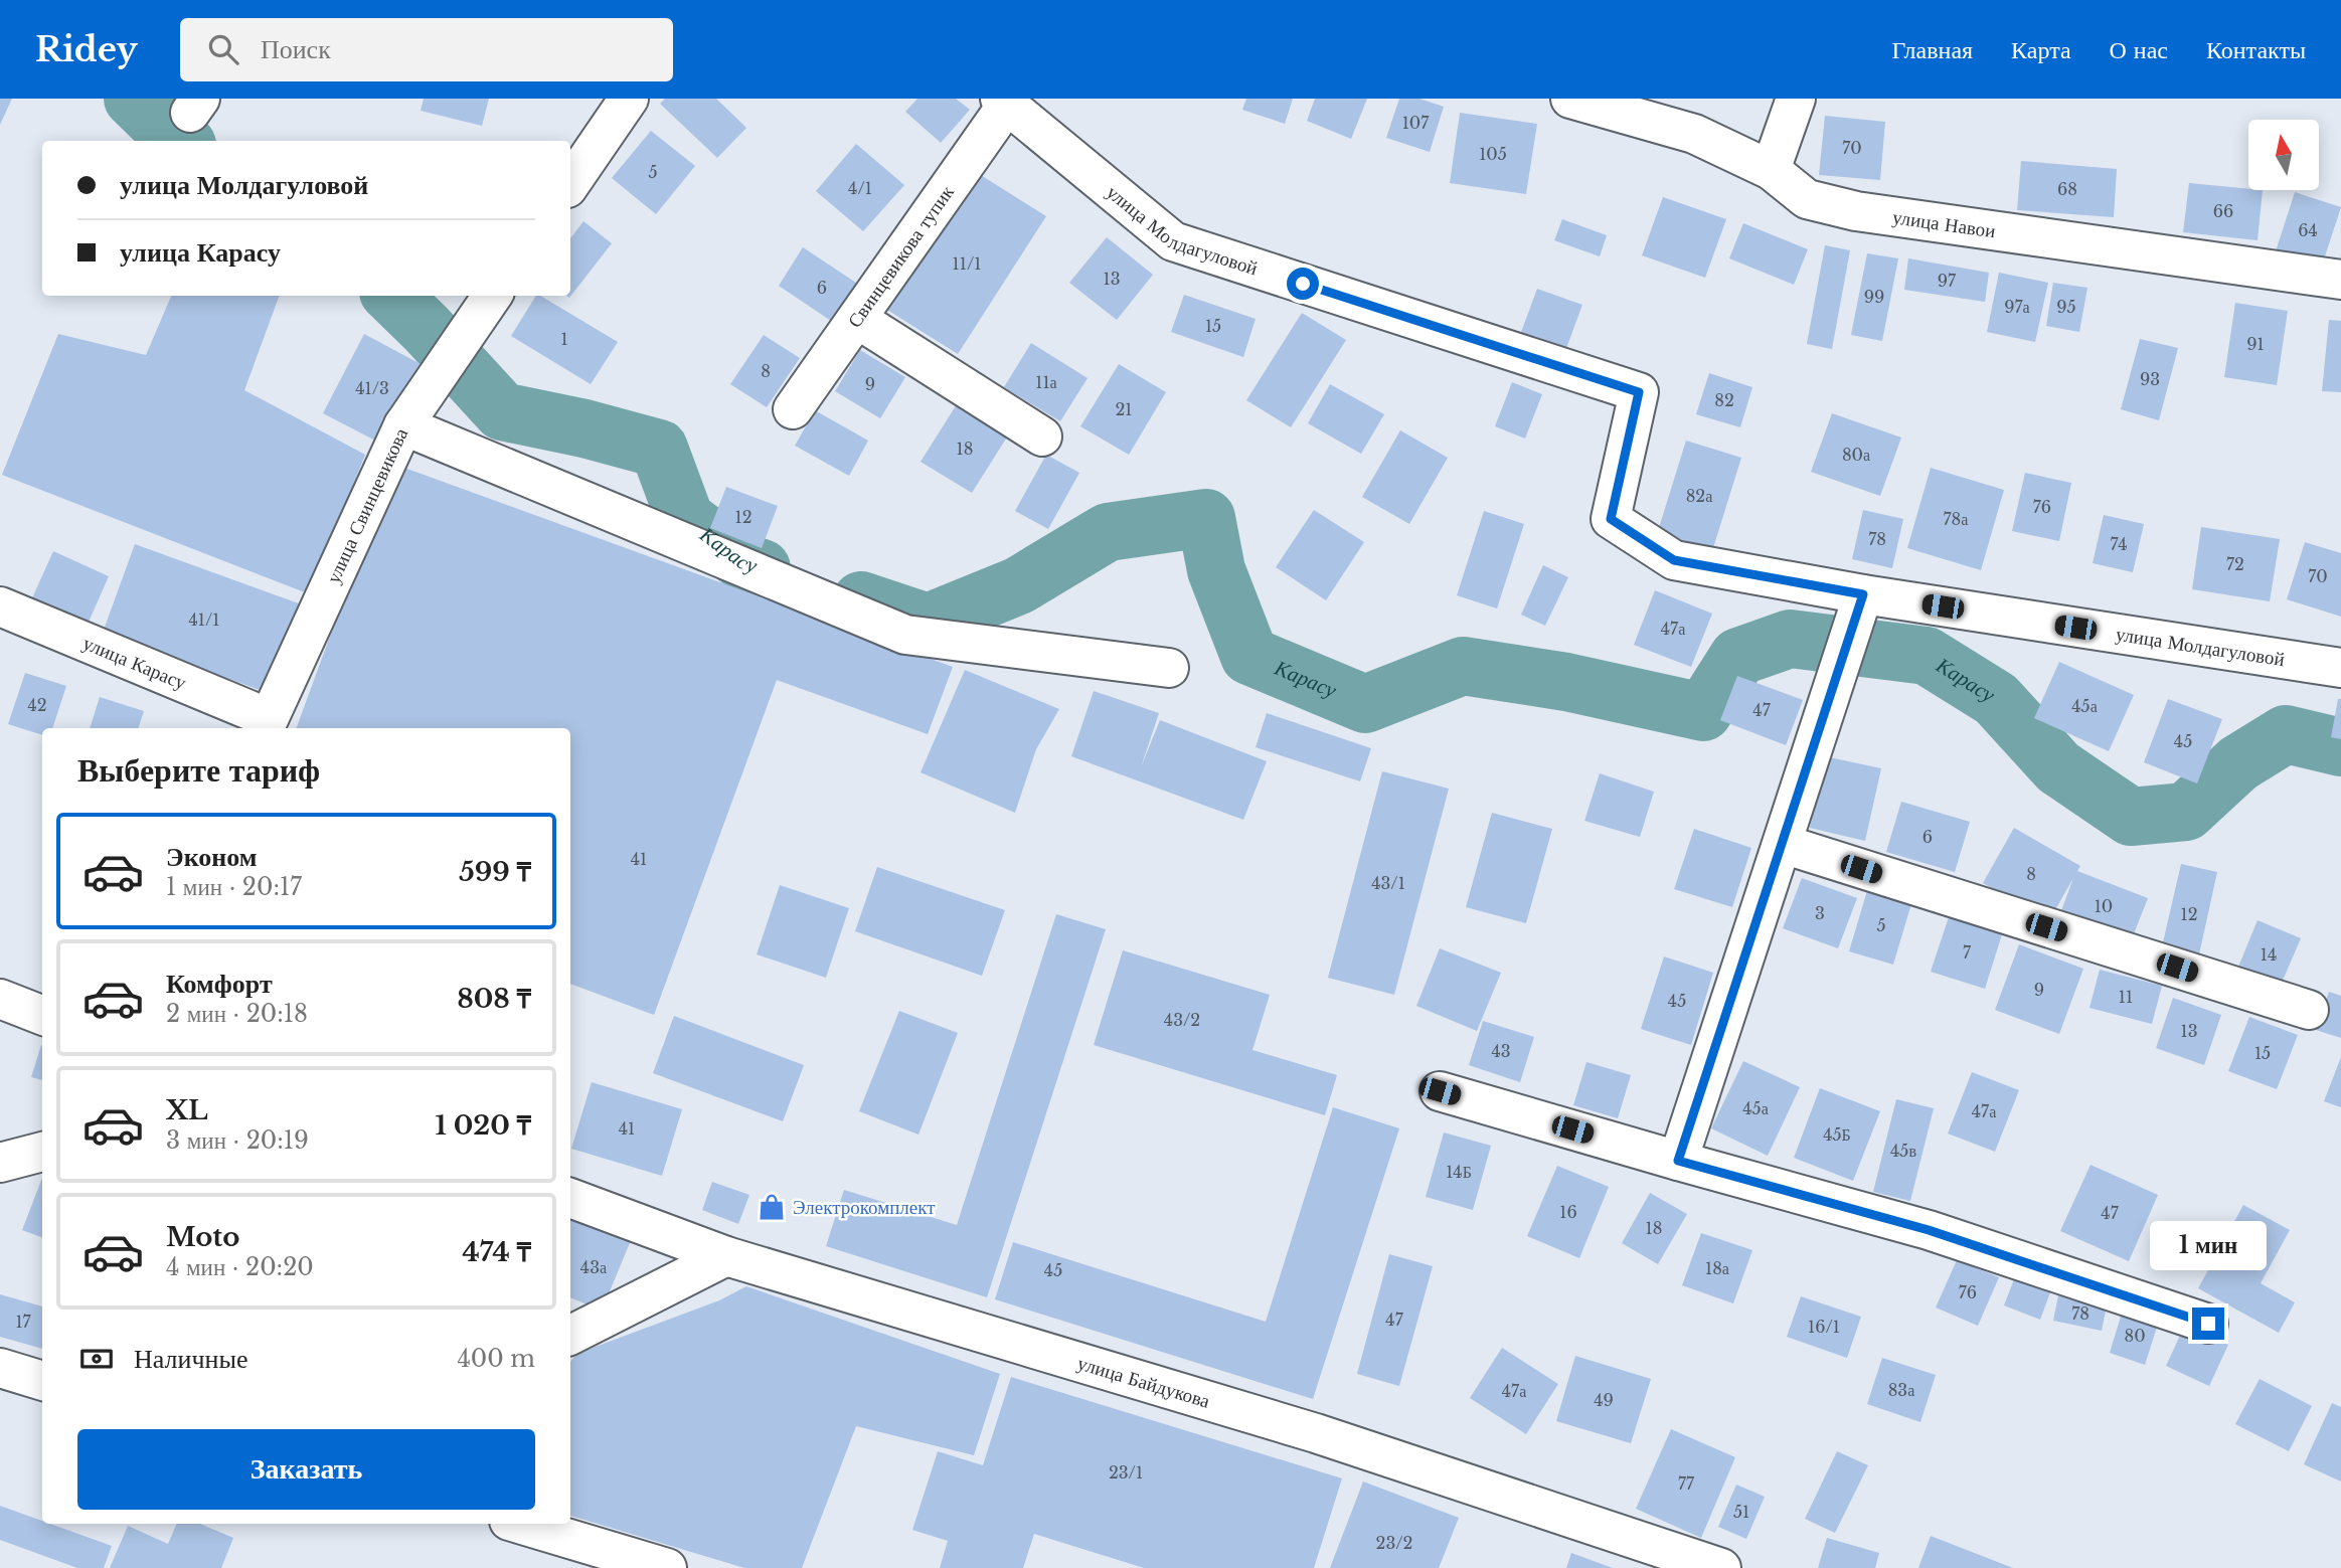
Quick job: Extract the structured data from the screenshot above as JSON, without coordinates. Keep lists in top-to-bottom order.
{
  "streets": {
    "street": [
      "улица Навои",
      "улица Молдагуловой",
      "Свинцевикова тупик",
      "улица Свинцевикова",
      "улица Карасу",
      "улица Байдукова"
    ]
  },
  "crossings": [
    ["улица Молдагуловой", "Свинцевикова тупик"],
    ["улица Свинцевикова", "улица Карасу"]
  ],
  "water": ["Карасу"],
  "places": {
    "shop": ["Электрокомплект"]
  },
  "house_numbers": [
    "107",
    "70",
    "105",
    "5",
    "4/1",
    "68",
    "66",
    "64",
    "11/1",
    "13",
    "97",
    "6",
    "99",
    "97а",
    "95",
    "15",
    "1",
    "91",
    "8",
    "93",
    "11а",
    "9",
    "41/3",
    "82",
    "21",
    "18",
    "80а",
    "82а",
    "76",
    "12",
    "78а",
    "78",
    "74",
    "72",
    "70",
    "41/1",
    "47а",
    "42",
    "45а",
    "47",
    "45",
    "6",
    "41",
    "8",
    "43/1",
    "10",
    "3",
    "12",
    "5",
    "7",
    "14",
    "9",
    "11",
    "45",
    "43/2",
    "13",
    "43",
    "15",
    "45а",
    "47а",
    "41",
    "45Б",
    "45в",
    "14Б",
    "16",
    "47",
    "18",
    "43а",
    "18а",
    "45",
    "76",
    "78",
    "47",
    "17",
    "16/1",
    "80",
    "83а",
    "47а",
    "49",
    "23/1",
    "77",
    "51",
    "23/2"
  ],
  "north": "top",
  "page": {
    "header": "Ridey",
    "search": "Поиск",
    "nav": [
      "Главная",
      "Карта",
      "О нас",
      "Контакты"
    ],
    "banner": ["улица Молдагуловой", "улица Карасу"],
    "heading": "Выберите тариф",
    "list": [
      {
        "name": "Эконом",
        "note": "1 мин · 20:17",
        "value": "599 ₸"
      },
      {
        "name": "Комфорт",
        "note": "2 мин · 20:18",
        "value": "808 ₸"
      },
      {
        "name": "XL",
        "note": "3 мин · 20:19",
        "value": "1 020 ₸"
      },
      {
        "name": "Moto",
        "note": "4 мин · 20:20",
        "value": "474 ₸"
      }
    ],
    "bubble": "1 мин",
    "pay": ["Наличные", "400 m"],
    "buttons": "Заказать"
  }
}
